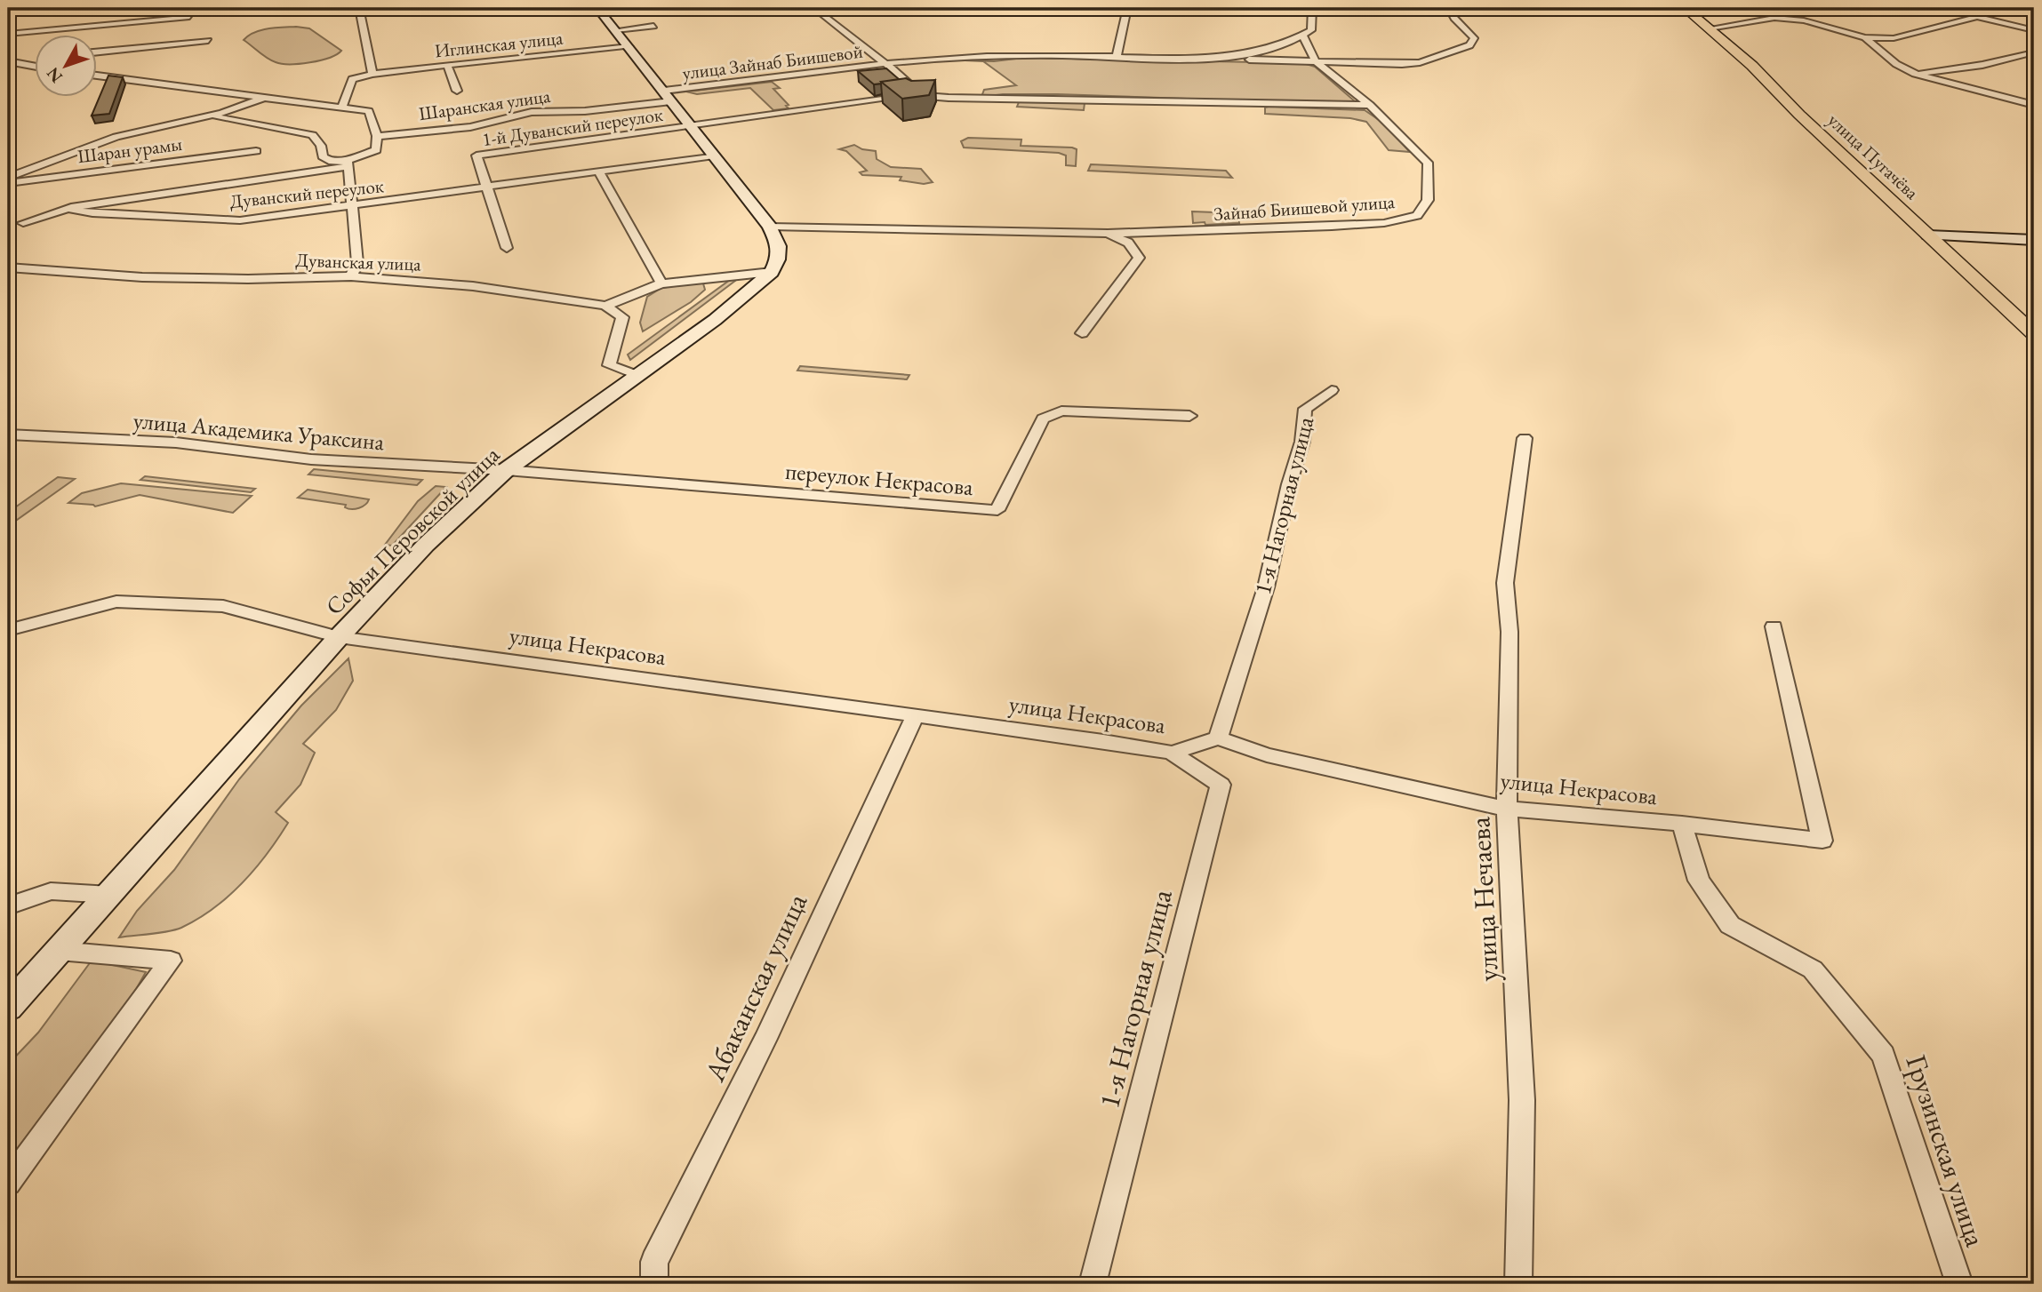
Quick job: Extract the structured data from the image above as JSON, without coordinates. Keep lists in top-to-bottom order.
{
  "streets": {
    "main road": ["улица Пугачёва", "Софьи Перовской улица"],
    "street": [
      "Иглинская улица",
      "улица Зайнаб Биишевой",
      "Шаранская улица",
      "1-й Дуванский переулок",
      "Шаран урамы",
      "Дуванский переулок",
      "Зайнаб Биишевой улица",
      "Дуванская улица",
      "улица Академика Ураксина",
      "переулок Некрасова",
      "1-я Нагорная улица",
      "улица Некрасова",
      "улица Нечаева",
      "Абаканская улица",
      "Грузинская улица"
    ]
  },
  "crossings": [
    ["улица Зайнаб Биишевой", "Шаранская улица"],
    ["Шаранская улица", "Дуванский переулок"],
    ["1-й Дуванский переулок", "Дуванский переулок"],
    ["улица Академика Ураксина", "переулок Некрасова"],
    ["улица Академика Ураксина", "Софьи Перовской улица"],
    ["переулок Некрасова", "Софьи Перовской улица"],
    ["1-я Нагорная улица", "улица Некрасова"],
    ["Софьи Перовской улица", "улица Некрасова"],
    ["улица Некрасова", "улица Нечаева"],
    ["улица Некрасова", "Абаканская улица"],
    ["улица Некрасова", "Грузинская улица"]
  ],
  "north": "bottom left"
}
